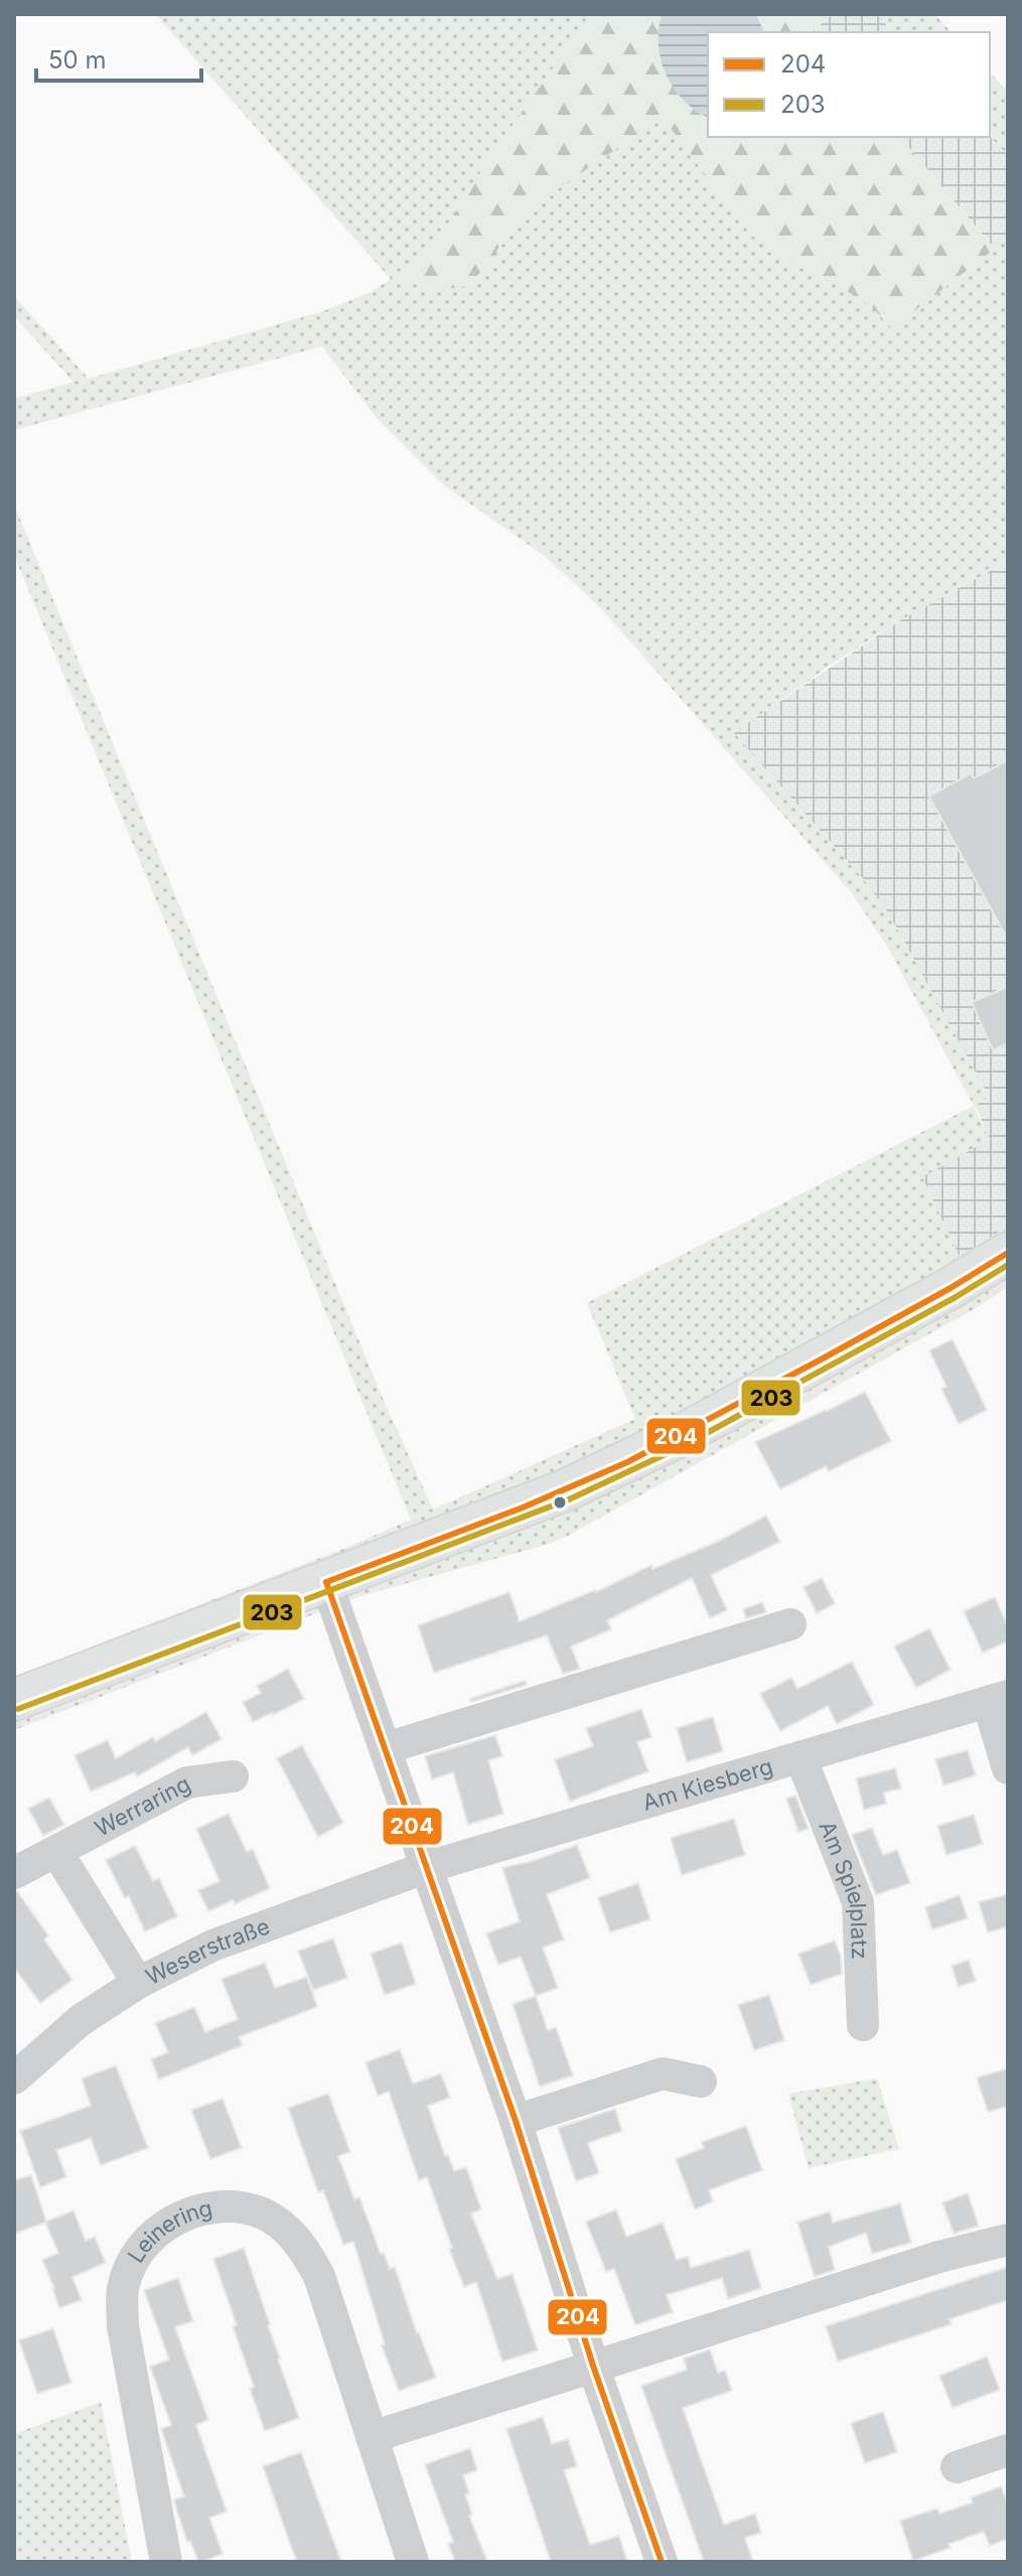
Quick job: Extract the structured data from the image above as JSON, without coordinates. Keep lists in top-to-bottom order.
{
  "streets": {
    "street": [
      "Am Kiesberg",
      "Werraring",
      "Am Spielplatz",
      "Weserstraße",
      "Leinering"
    ]
  },
  "crossings": [
    ["Am Kiesberg", "Am Spielplatz"],
    ["Am Kiesberg", "Weserstraße"]
  ],
  "lines": ["transit line 204", "transit line 203"],
  "legend": ["204", "203"],
  "scale_bar": "50 m"
}
